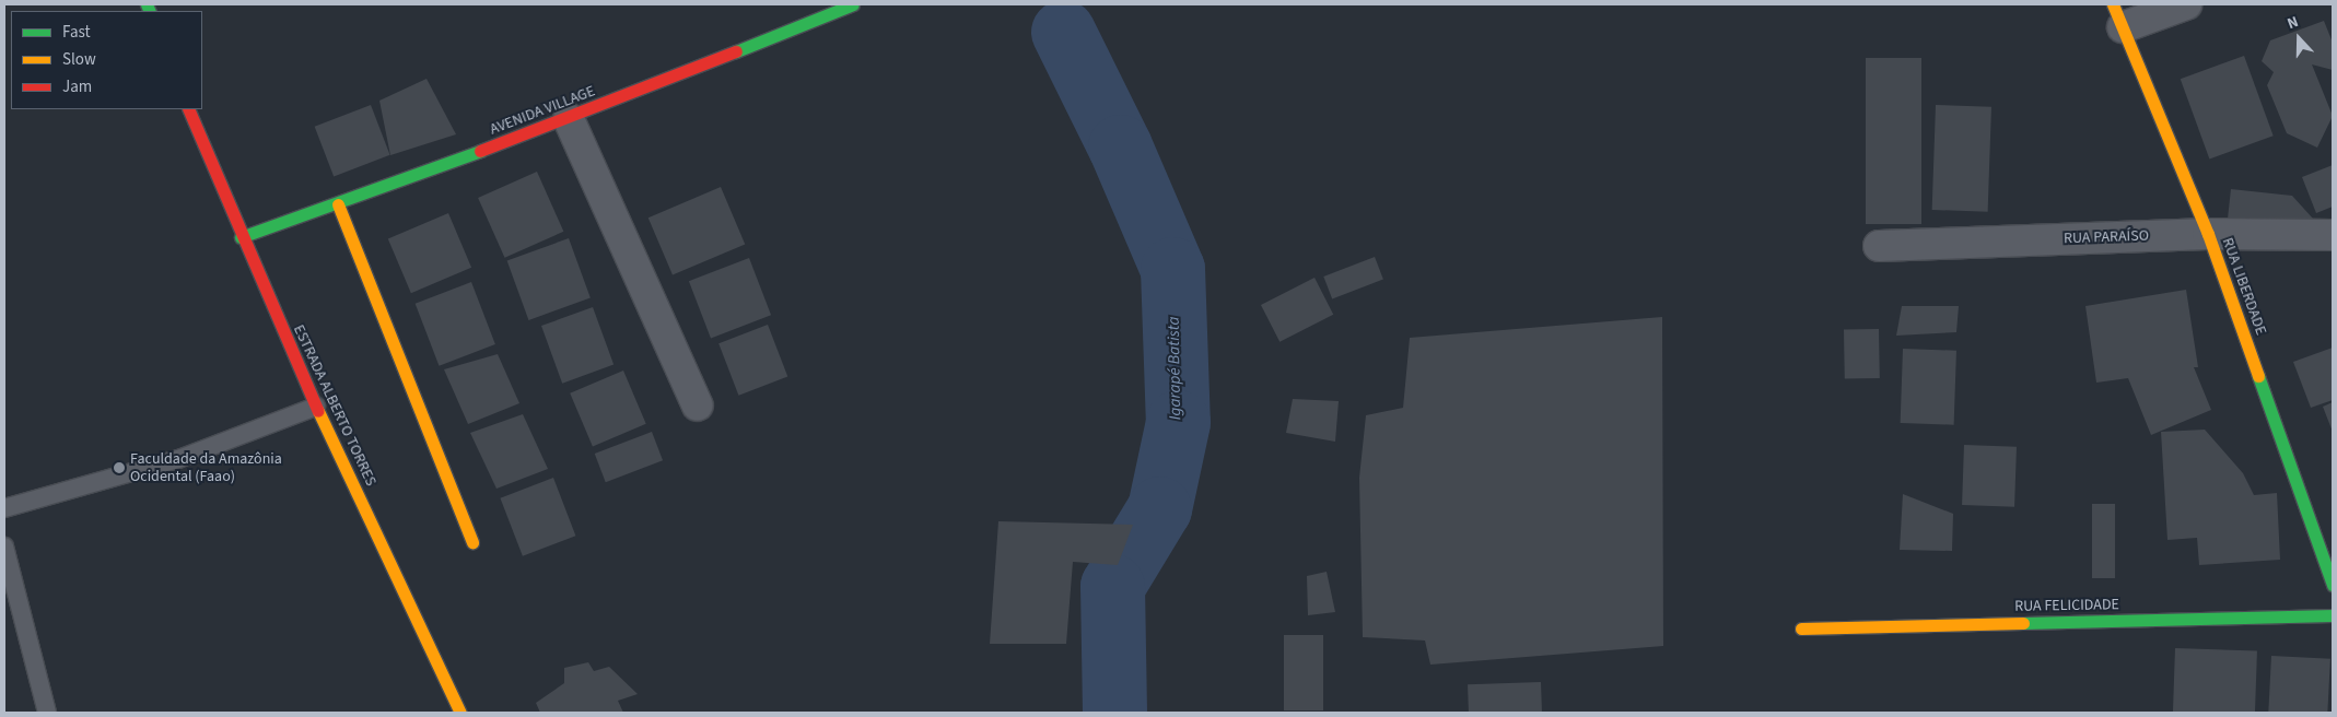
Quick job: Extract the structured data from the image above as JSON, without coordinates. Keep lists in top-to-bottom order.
{
  "streets": {
    "street": [
      "AVENIDA VILLAGE",
      "RUA PARAÍSO",
      "RUA LIBERDADE",
      "ESTRADA ALBERTO TORRES",
      "RUA FELICIDADE"
    ]
  },
  "crossings": [
    ["AVENIDA VILLAGE", "ESTRADA ALBERTO TORRES"],
    ["RUA PARAÍSO", "RUA LIBERDADE"]
  ],
  "water": ["Igarapé Batista"],
  "places": ["Faculdade da Amazônia Ocidental (Faao)"],
  "legend": ["Fast", "Slow", "Jam"],
  "north": "top"
}
